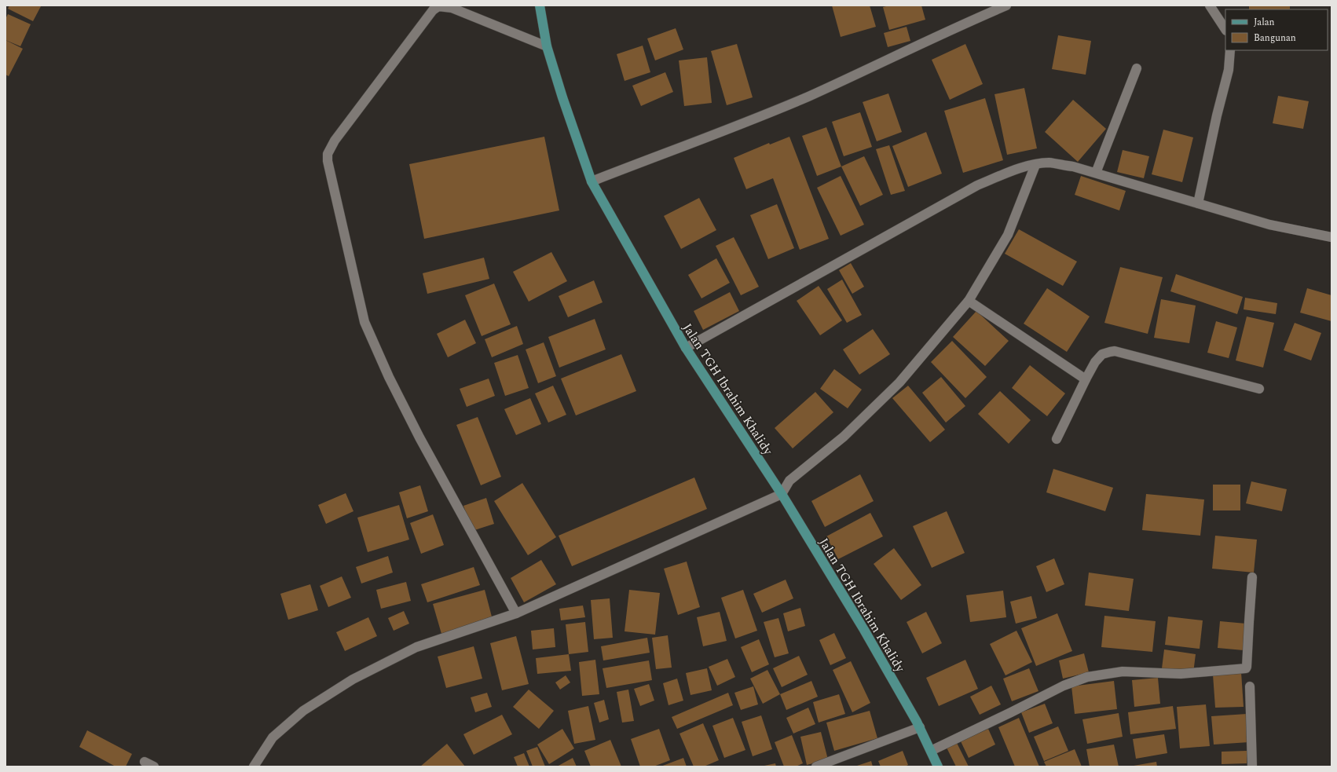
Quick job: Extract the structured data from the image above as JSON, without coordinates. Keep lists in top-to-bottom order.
{
  "streets": {
    "main road": ["Jalan TGH Ibrahim Khalidy"]
  },
  "legend": ["Jalan", "Bangunan"]
}
